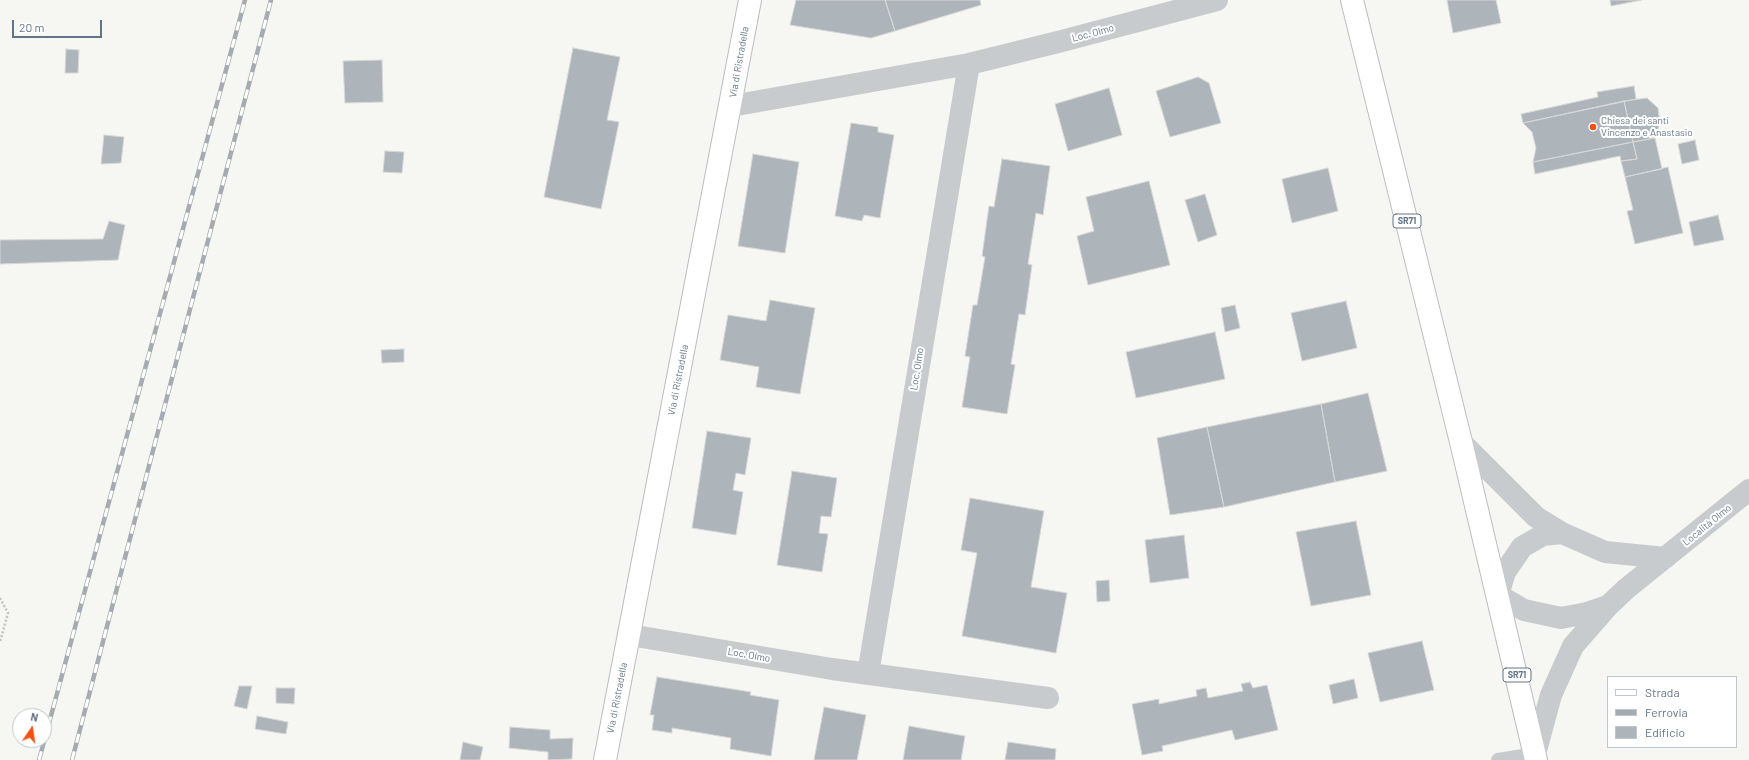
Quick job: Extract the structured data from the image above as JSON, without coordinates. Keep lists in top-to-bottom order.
{
  "streets": {
    "street": [
      "Loc. Olmo",
      "Via di Ristradella",
      "SR71",
      "Località Olmo"
    ]
  },
  "crossings": [
    ["Loc. Olmo", "Via di Ristradella"],
    ["SR71", "Località Olmo"]
  ],
  "places": ["Chiesa dei santi Vincenzo e Anastasio"],
  "legend": ["Strada", "Ferrovia", "Edificio"],
  "scale_bar": "20 m",
  "north": "top"
}
